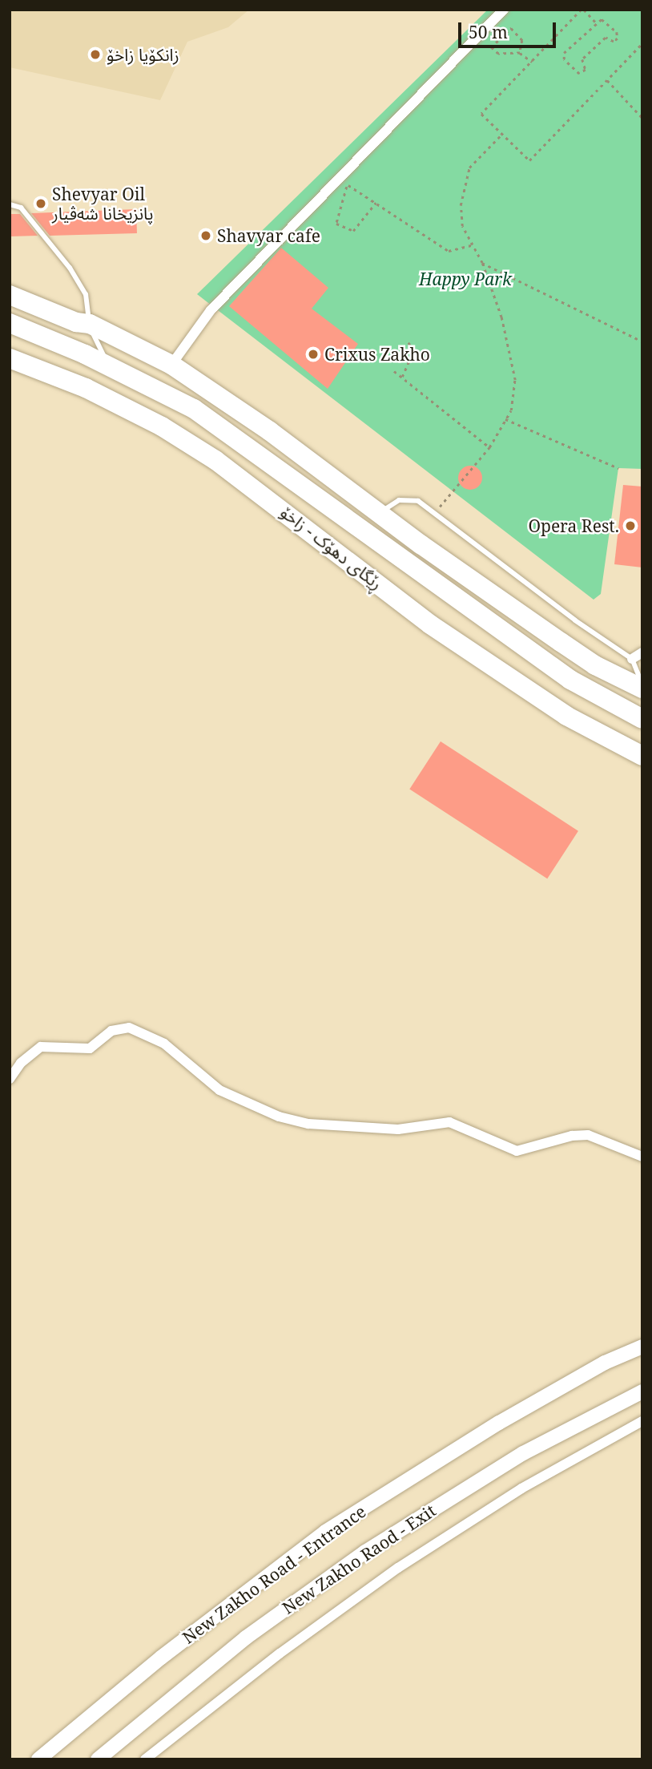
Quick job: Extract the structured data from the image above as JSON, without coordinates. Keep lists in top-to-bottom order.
{
  "streets": {
    "highway": ["ڕێگای دهۆک - زاخۆ"],
    "main road": ["New Zakho Raod - Exit", "New Zakho Road - Entrance"]
  },
  "parks": ["Happy Park"],
  "places": [
    "زانکۆیا زاخۆ",
    "Shevyar Oil پانزيخانا شەڤيار",
    "Shavyar cafe",
    "Crixus Zakho",
    "Opera Rest."
  ],
  "scale_bar": "50 m"
}
